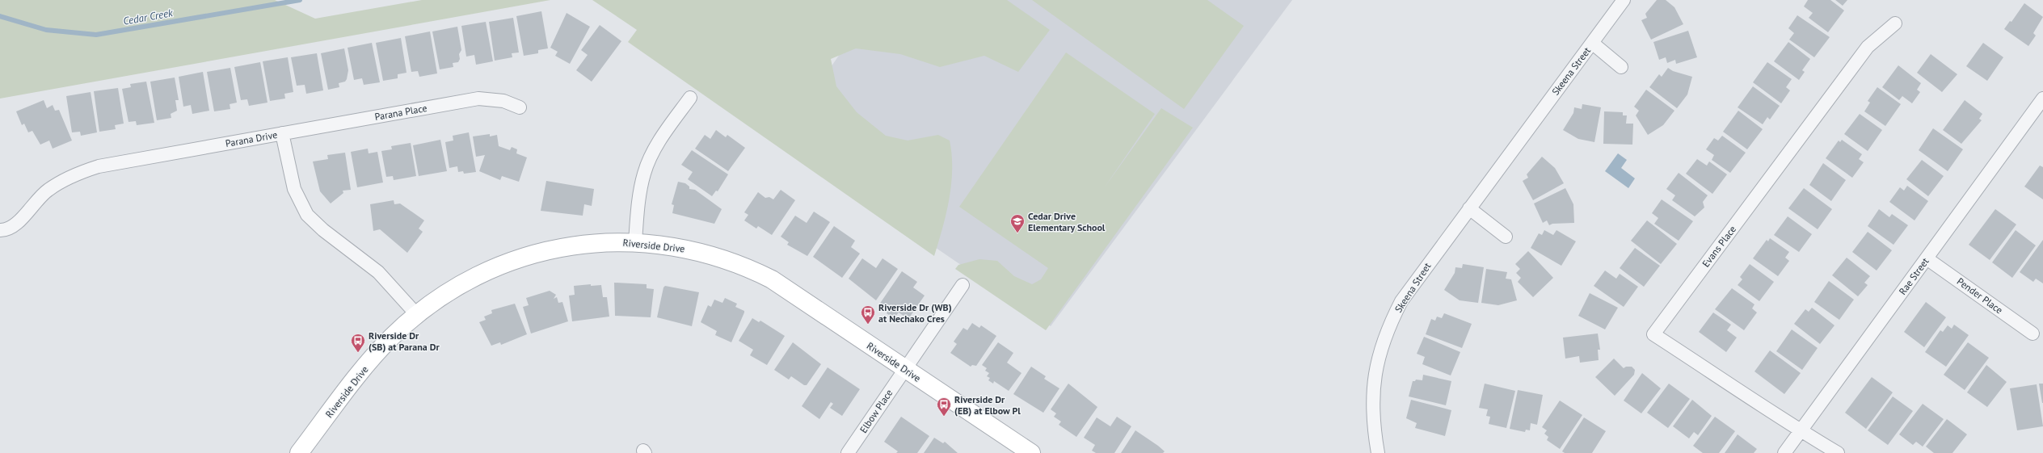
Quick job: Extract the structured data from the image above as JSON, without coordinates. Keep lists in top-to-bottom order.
{
  "streets": {
    "street": [
      "Skeena Street",
      "Parana Place",
      "Parana Drive",
      "Riverside Drive",
      "Evans Place",
      "Rae Street",
      "Pender Place",
      "Elbow Place"
    ]
  },
  "crossings": [
    ["Parana Place", "Parana Drive"],
    ["Parana Drive", "Riverside Drive"],
    ["Riverside Drive", "Elbow Place"],
    ["Evans Place", "Rae Street"],
    ["Rae Street", "Pender Place"]
  ],
  "water": ["Cedar Creek"],
  "places": {
    "school or university": ["Cedar Drive Elementary School"],
    "bus stop": ["Riverside Dr (WB) at Nechako Cres", "Riverside Dr (SB) at Parana Dr", "Riverside Dr (EB) at Elbow Pl"]
  }
}
